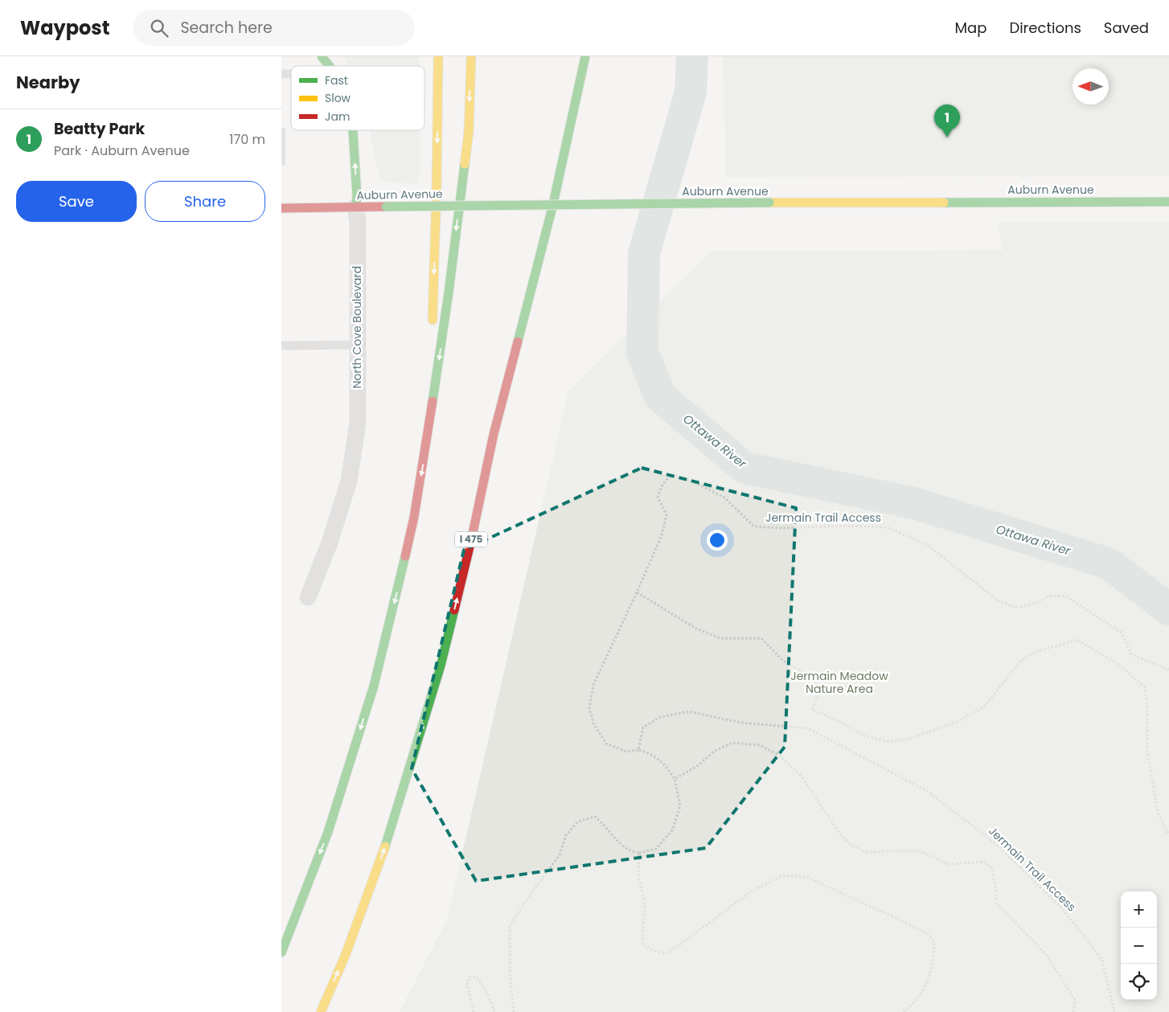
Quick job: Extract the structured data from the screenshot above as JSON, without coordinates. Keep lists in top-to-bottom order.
{
  "streets": {
    "main road": ["Auburn Avenue", "North Cove Boulevard", "I 475"],
    "path": ["Jermain Trail Access"]
  },
  "crossings": [
    ["Auburn Avenue", "North Cove Boulevard"]
  ],
  "water": ["Ottawa River"],
  "parks": ["Jermain Meadow Nature Area"],
  "legend": ["Fast", "Slow", "Jam"],
  "north": "left",
  "page": {
    "header": "Waypost",
    "search": "Search here",
    "nav": ["Map", "Directions", "Saved"],
    "heading": "Nearby",
    "pins": "1",
    "list": [
      {
        "mark": "1",
        "name": "Beatty Park",
        "note": "Park · Auburn Avenue",
        "value": "170 m"
      }
    ],
    "buttons": ["Save", "Share"],
    "map_buttons": ["+", "−"]
  }
}
